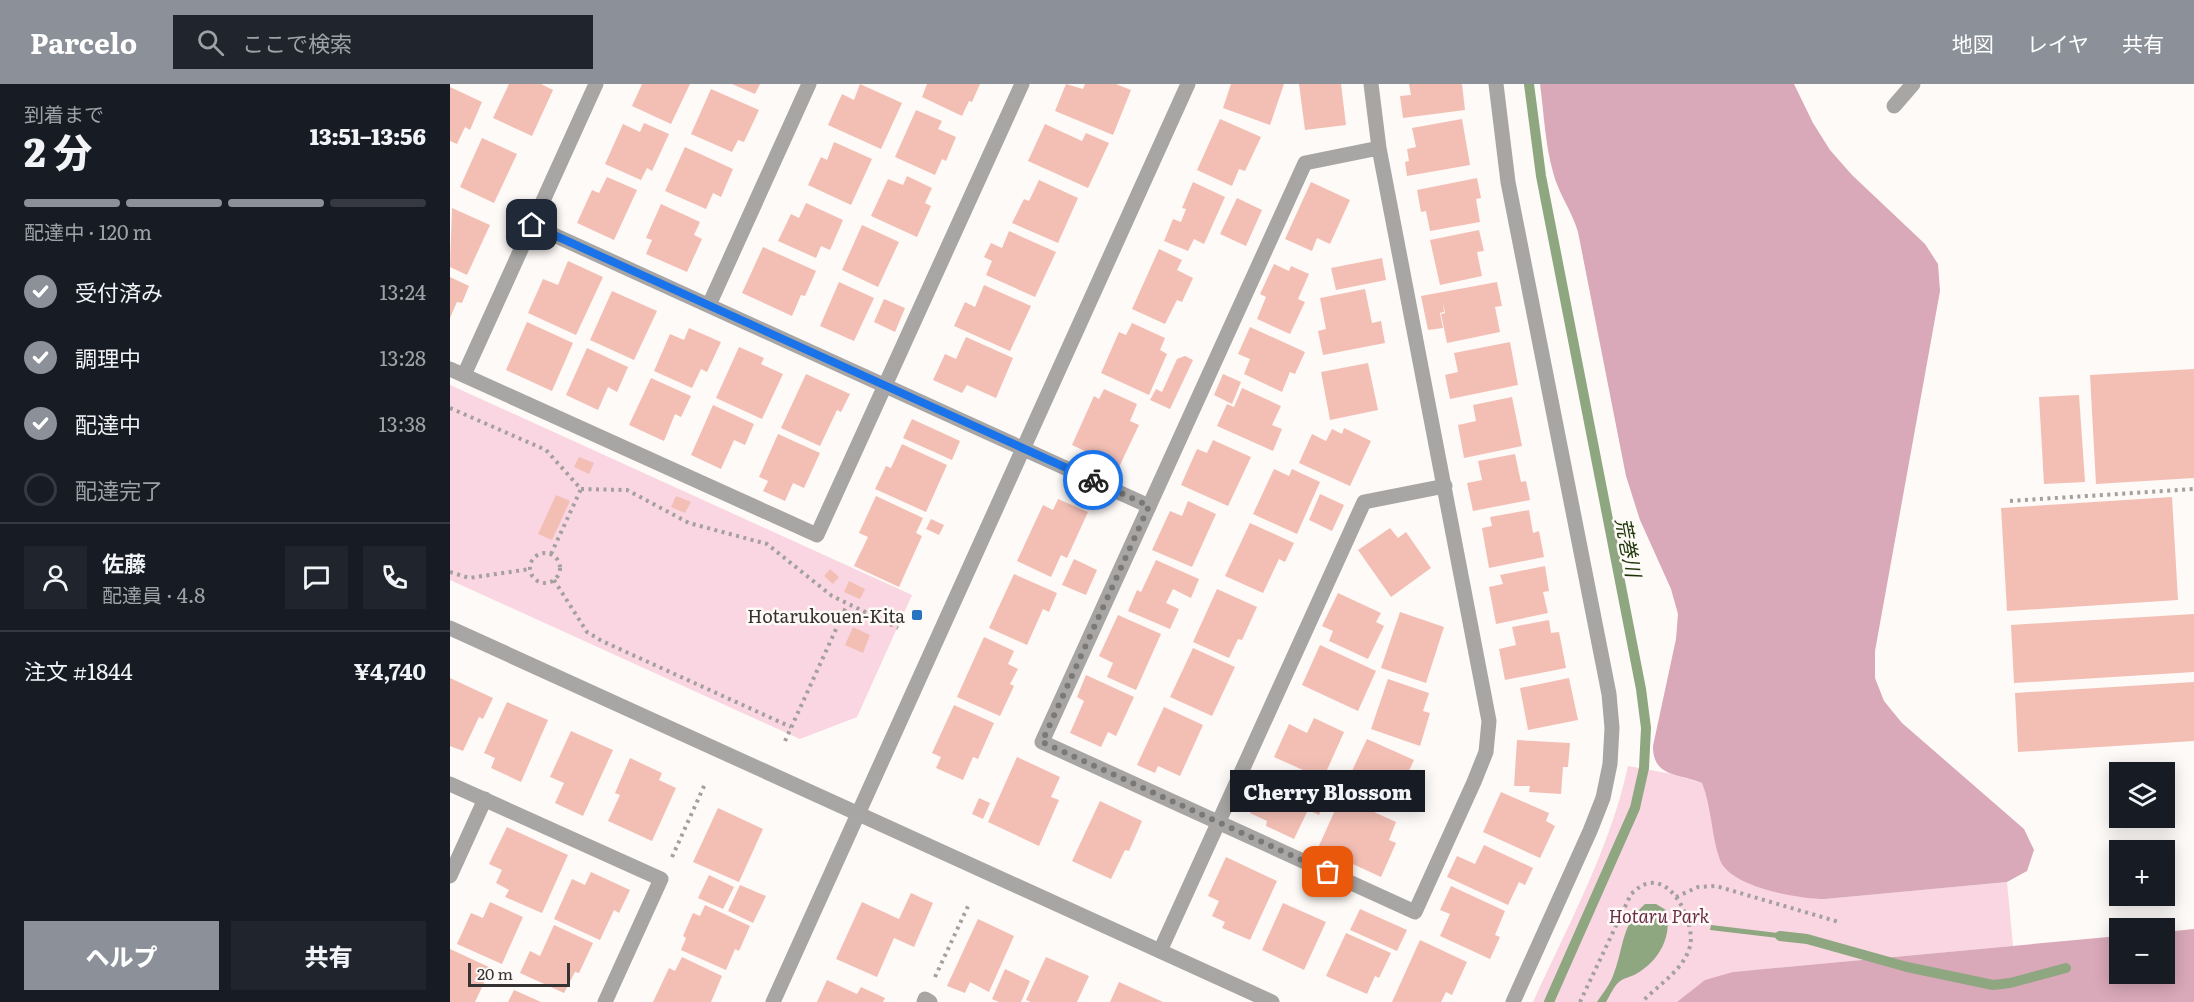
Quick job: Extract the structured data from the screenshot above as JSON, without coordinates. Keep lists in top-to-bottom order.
{
  "water": ["荒巻川"],
  "parks": ["Hotaru Park"],
  "places": {
    "transit": ["Hotarukouen-Kita"],
    "other": ["Cherry Blossom"]
  },
  "scale_bar": "20 m",
  "page": {
    "header": "Parcelo",
    "search": "ここで検索",
    "nav": ["地図", "レイヤ", "共有"],
    "heading": ["2 分", "到着まで", "13:51–13:56"],
    "panel": [
      "佐藤",
      "配達員 · 4.8",
      "注文 #1844",
      "¥4,740"
    ],
    "bar": "配達中 · 120 m",
    "list": [
      ["受付済み", "13:24"],
      ["調理中", "13:28"],
      ["配達中", "13:38"],
      "配達完了"
    ],
    "map_buttons": ["+", "−"],
    "bubble": "Cherry Blossom",
    "buttons": ["ヘルプ", "共有"],
    "scale": "20 m"
  }
}
